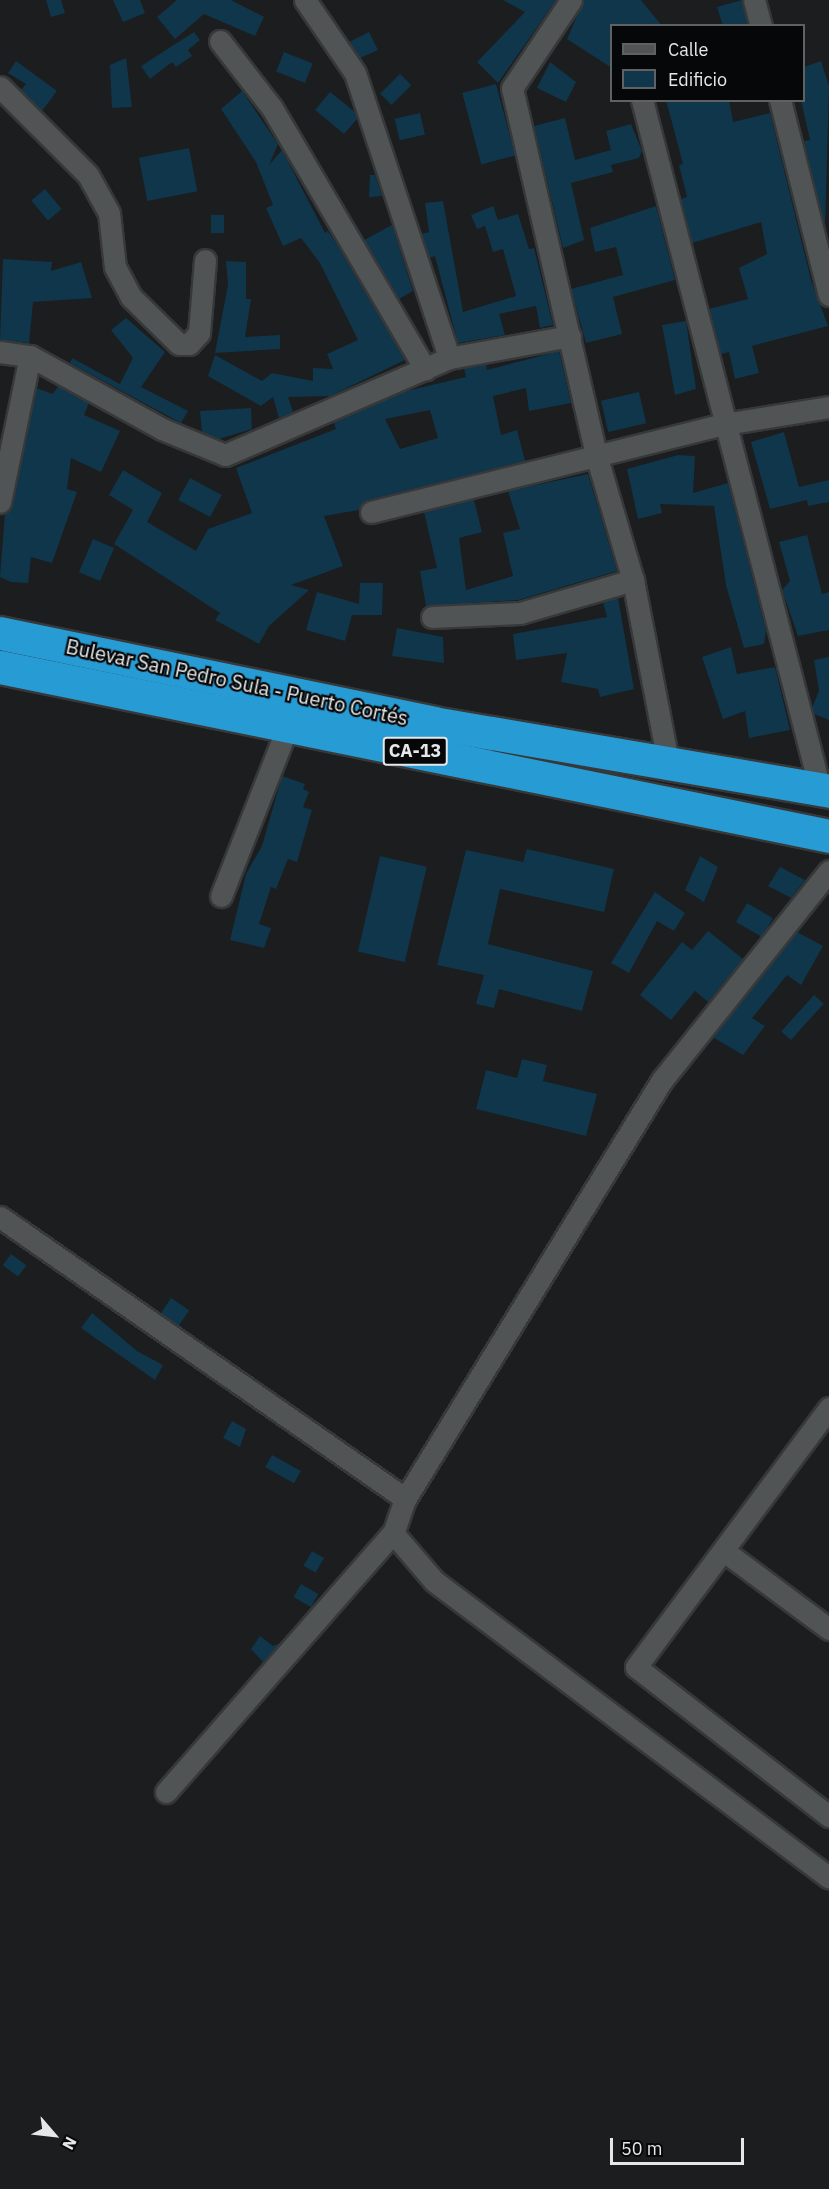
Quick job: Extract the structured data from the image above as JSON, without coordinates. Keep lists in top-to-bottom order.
{
  "streets": {
    "highway": ["Bulevar San Pedro Sula - Puerto Cortés", "CA-13"]
  },
  "legend": ["Calle", "Edificio"],
  "scale_bar": "50 m",
  "north": "bottom right"
}
